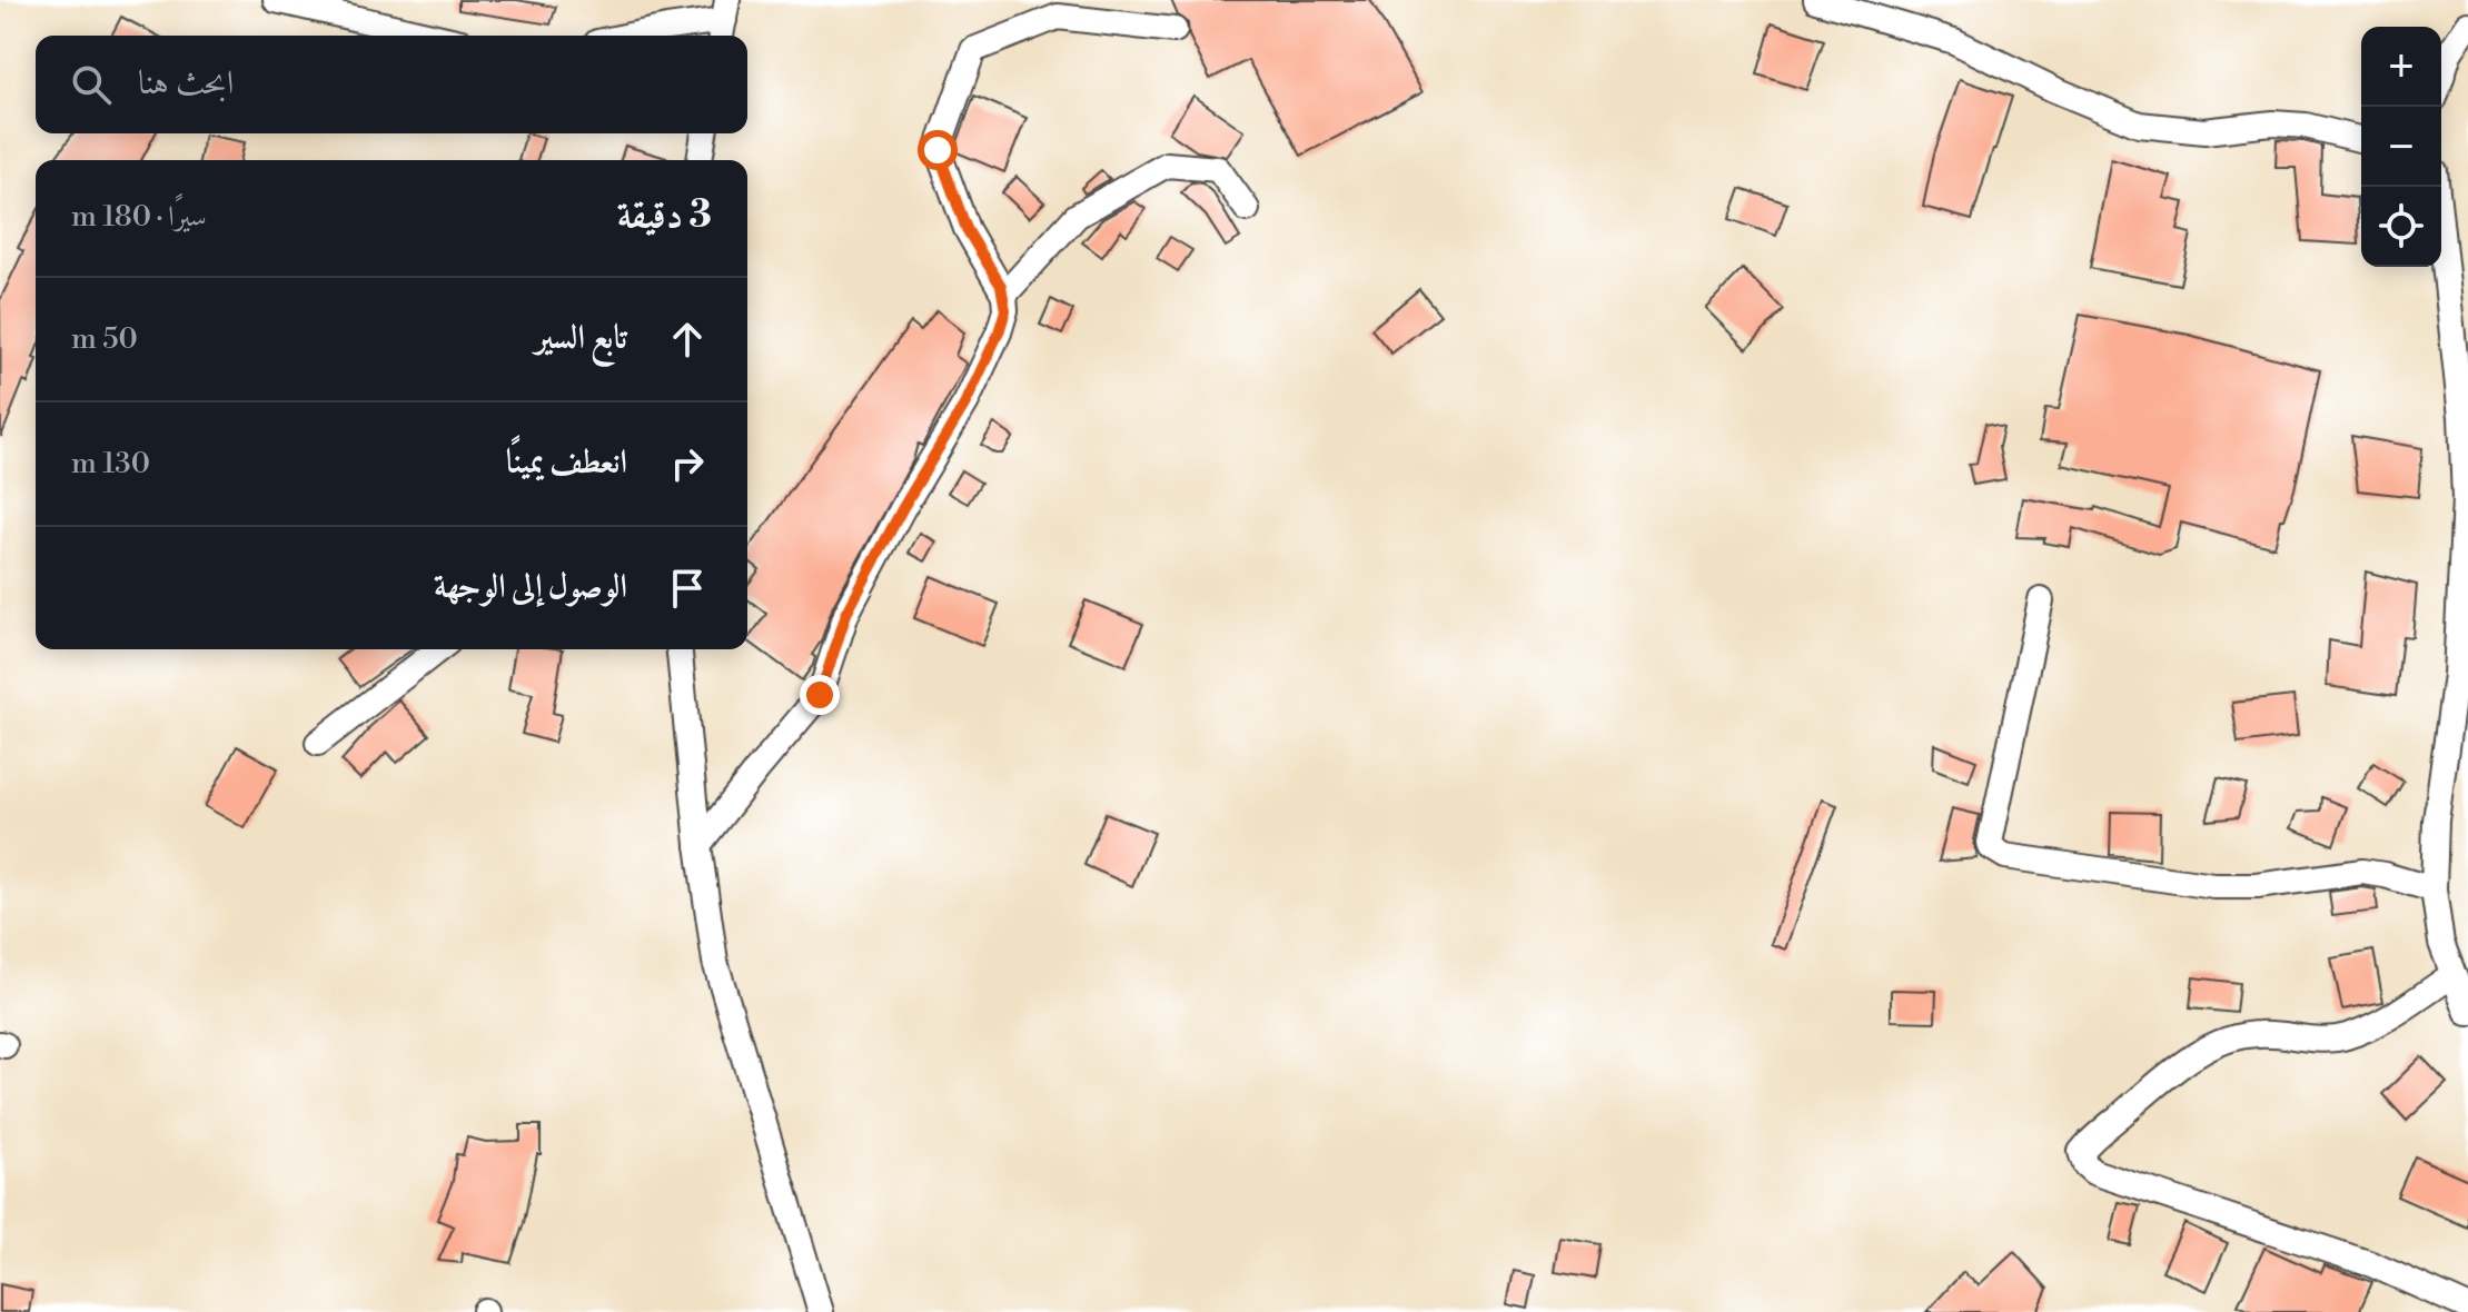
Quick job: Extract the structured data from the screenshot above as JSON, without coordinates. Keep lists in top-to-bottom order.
{
  "page": {
    "map_buttons": ["+", "−"],
    "search": "ابحث هنا",
    "heading": ["3 دقيقة", "سيرًا · 180 m"],
    "list": [
      ["تابع السير", "50 m"],
      ["انعطف يمينًا", "130 m"],
      "الوصول إلى الوجهة"
    ]
  }
}
